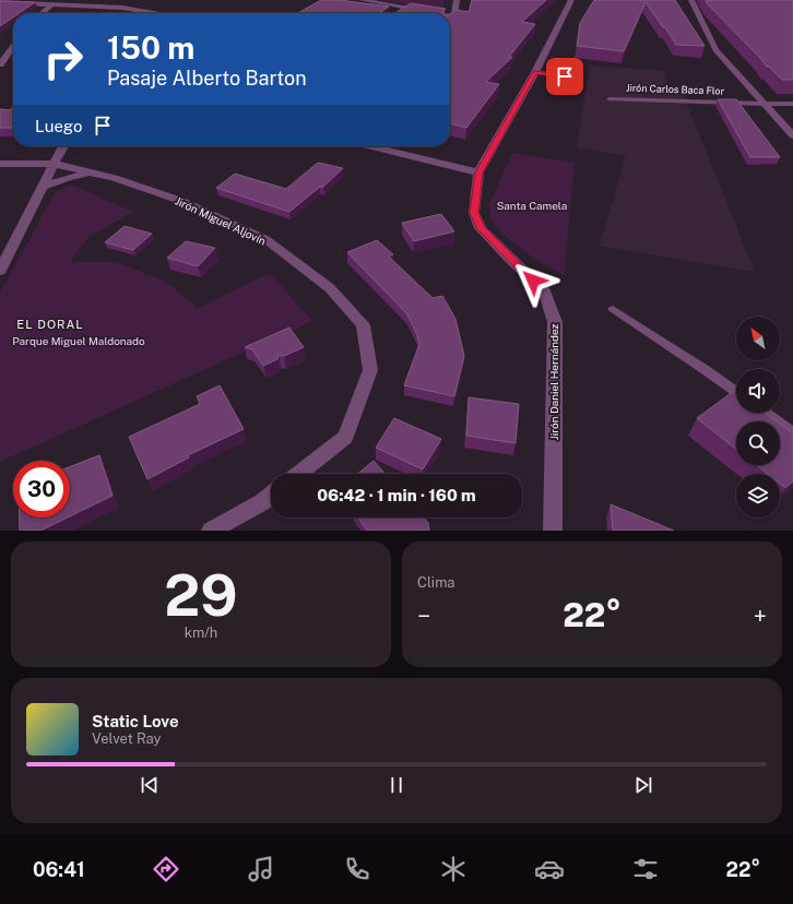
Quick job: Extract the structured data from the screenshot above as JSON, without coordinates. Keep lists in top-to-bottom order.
{
  "streets": {
    "street": ["Jirón Carlos Baca Flor", "Jirón Miguel Aljovín", "Jirón Daniel Hernández"]
  },
  "districts": ["EL DORAL"],
  "parks": ["Santa Camela", "Parque Miguel Maldonado"],
  "north": "top left",
  "page": {
    "turn": ["150 m", "Pasaje Alberto Barton"],
    "then": "Luego",
    "limit": "30",
    "trip": "06:42 · 1 min · 160 m",
    "tile": [
      ["29", "km/h"],
      "Clima"
    ],
    "heat": ["−", "22°", "+"],
    "song": ["Static Love", "Velvet Ray"],
    "tabs": ["06:41", "22°"]
  }
}
